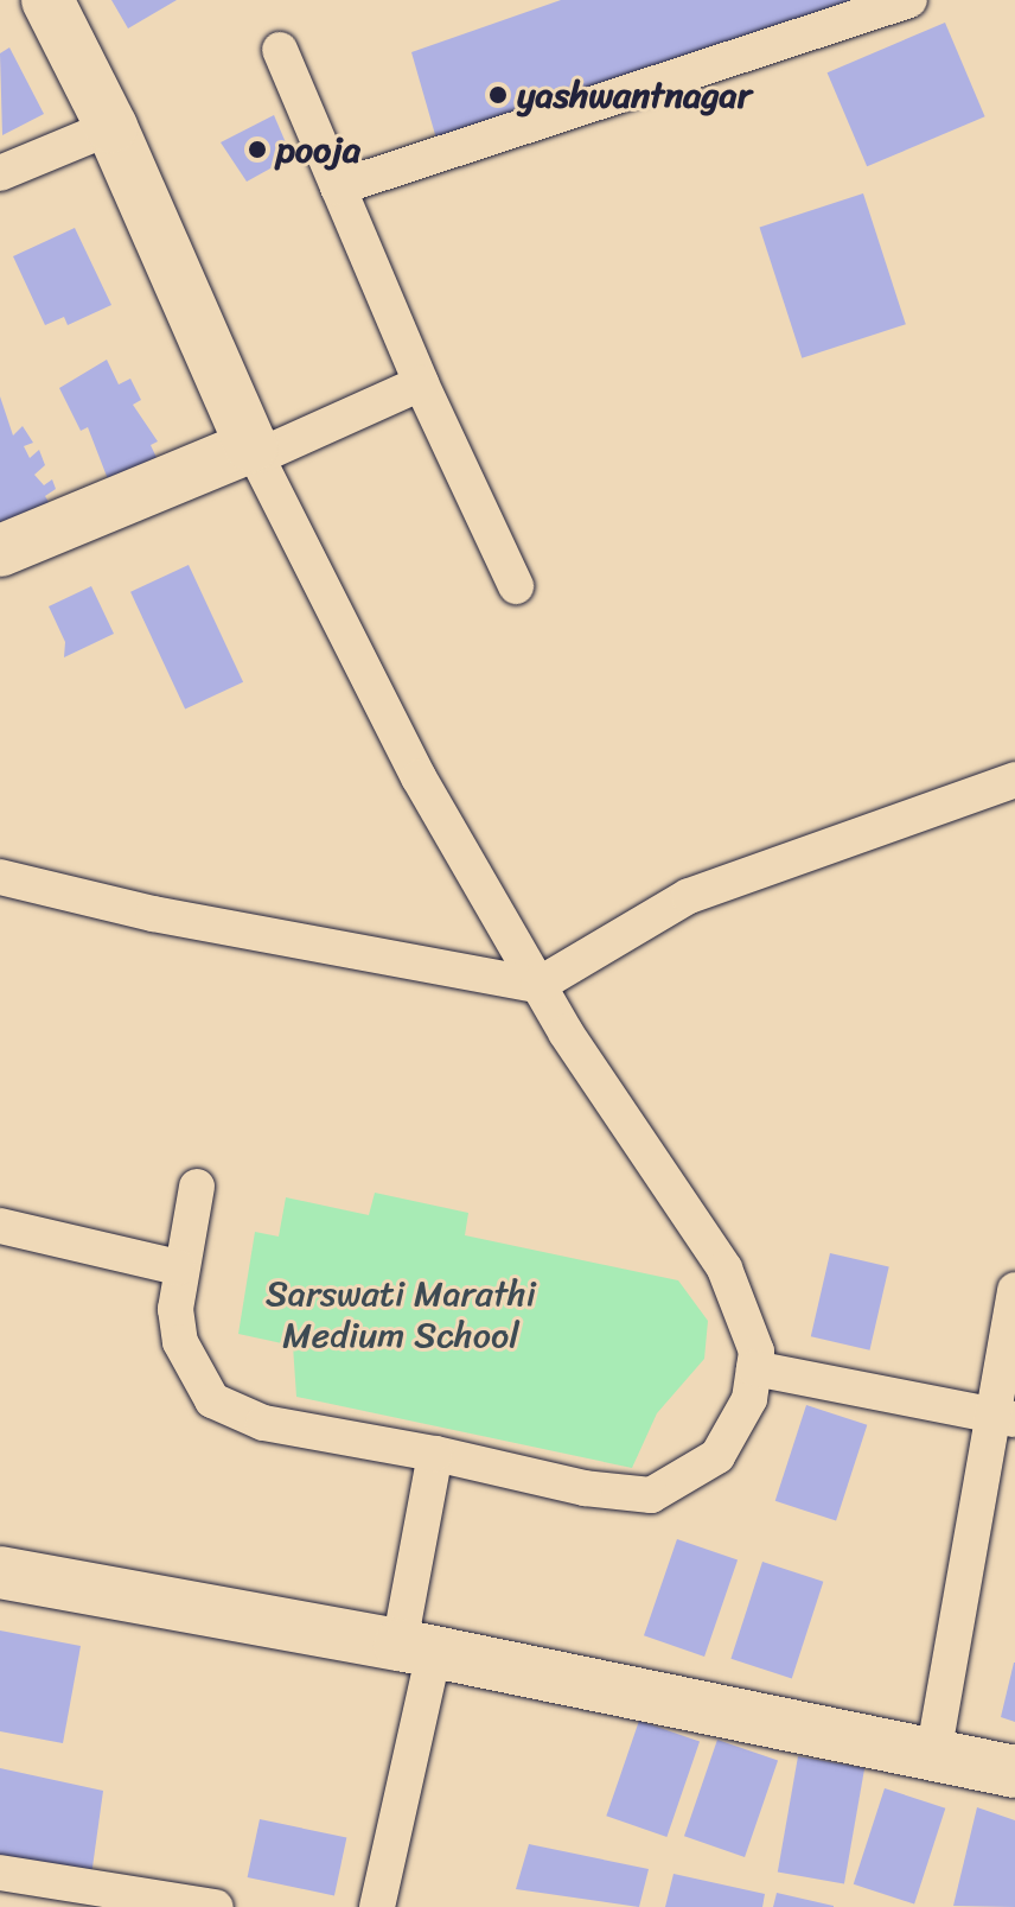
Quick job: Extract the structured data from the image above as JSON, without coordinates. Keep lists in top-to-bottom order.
{
  "parks": ["Sarswati Marathi Medium School"],
  "places": ["yashwantnagar", "pooja"]
}
